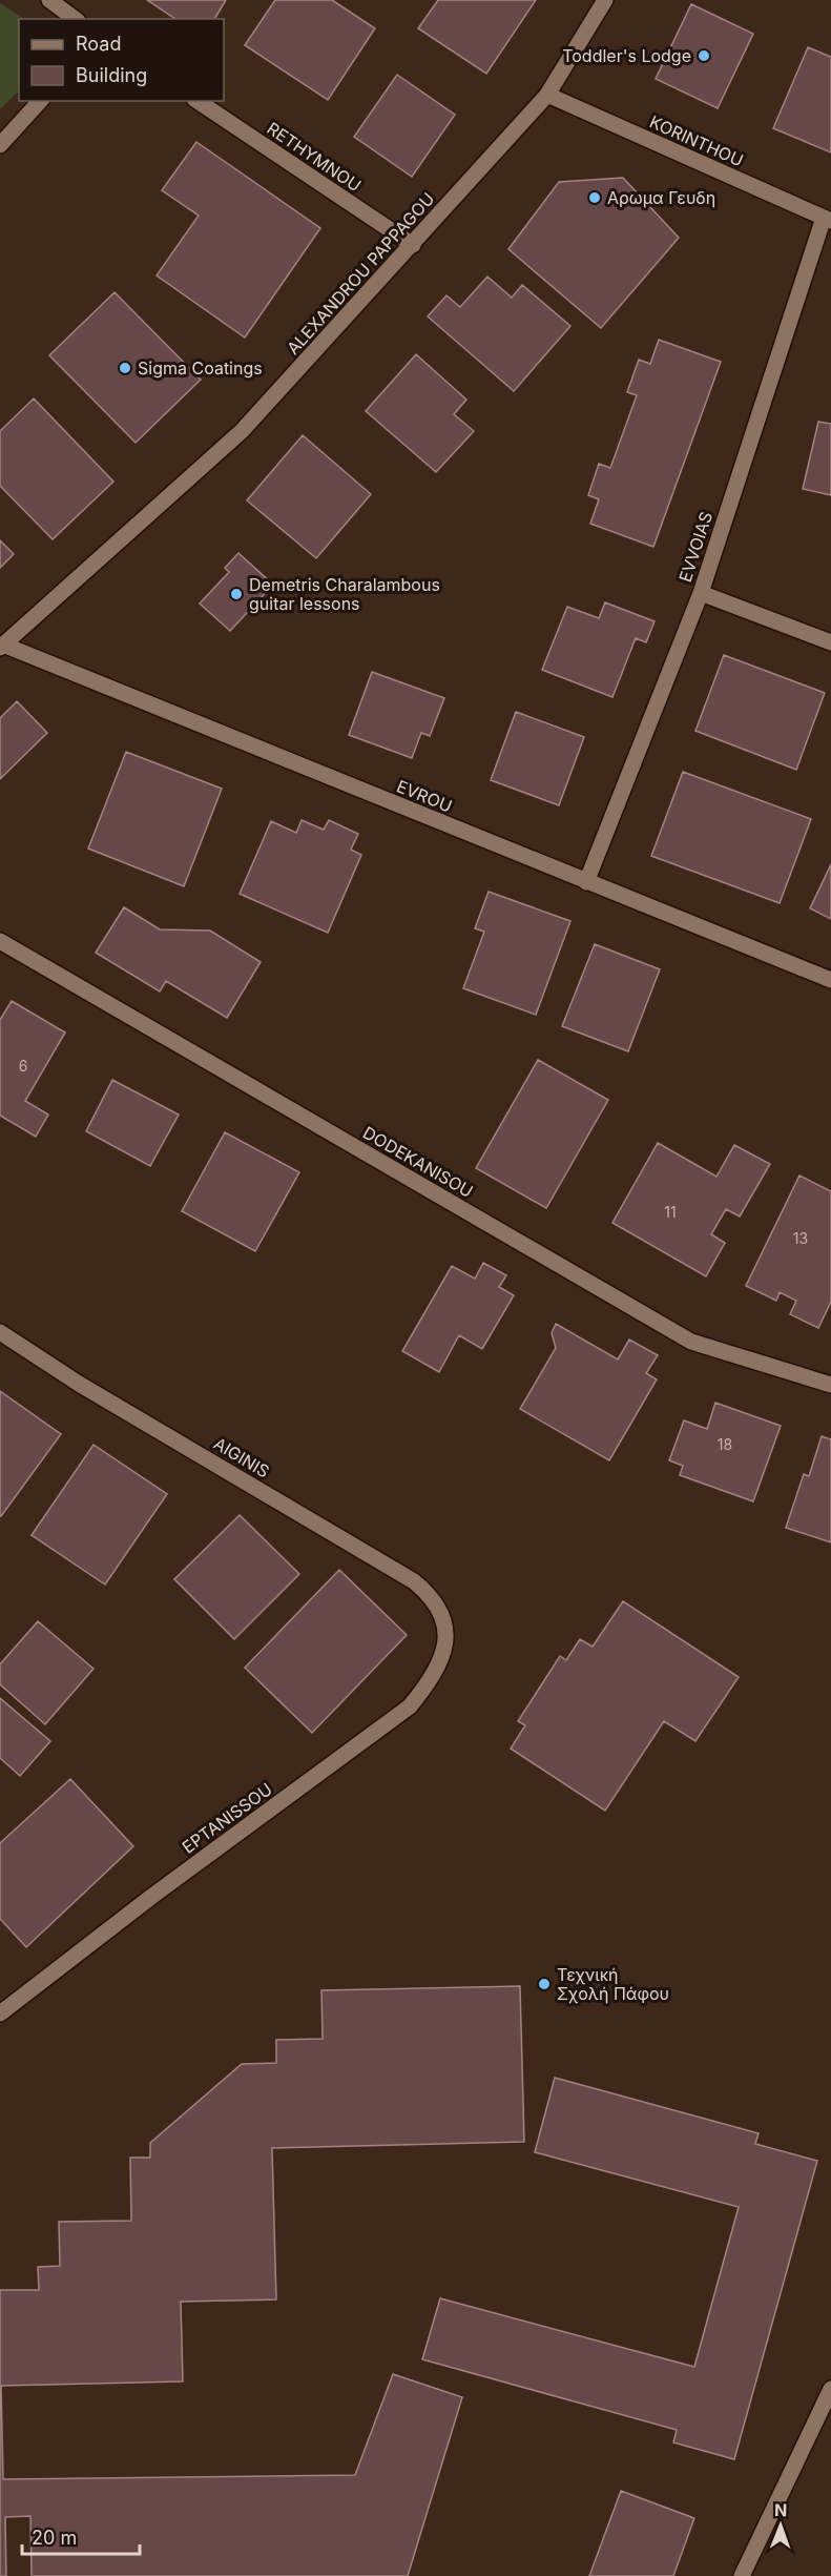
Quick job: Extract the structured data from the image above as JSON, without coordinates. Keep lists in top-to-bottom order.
{
  "streets": {
    "street": [
      "KORINTHOU",
      "RETHYMNOU",
      "ALEXANDROU PAPPAGOU",
      "EVVOIAS",
      "EVROU",
      "DODEKANISOU",
      "AIGINIS",
      "EPTANISSOU"
    ]
  },
  "crossings": [
    ["KORINTHOU", "ALEXANDROU PAPPAGOU"],
    ["KORINTHOU", "EVVOIAS"],
    ["RETHYMNOU", "ALEXANDROU PAPPAGOU"],
    ["ALEXANDROU PAPPAGOU", "EVROU"],
    ["EVVOIAS", "EVROU"],
    ["AIGINIS", "EPTANISSOU"]
  ],
  "places": [
    "Toddler's Lodge",
    "Αρωμα Γευδη",
    "Sigma Coatings",
    "Demetris Charalambous guitar lessons",
    "Τεχνική Σχολή Πάφου"
  ],
  "house_numbers": [
    "6",
    "11",
    "13",
    "18"
  ],
  "legend": ["Road", "Building"],
  "scale_bar": "20 m",
  "north": "top"
}
